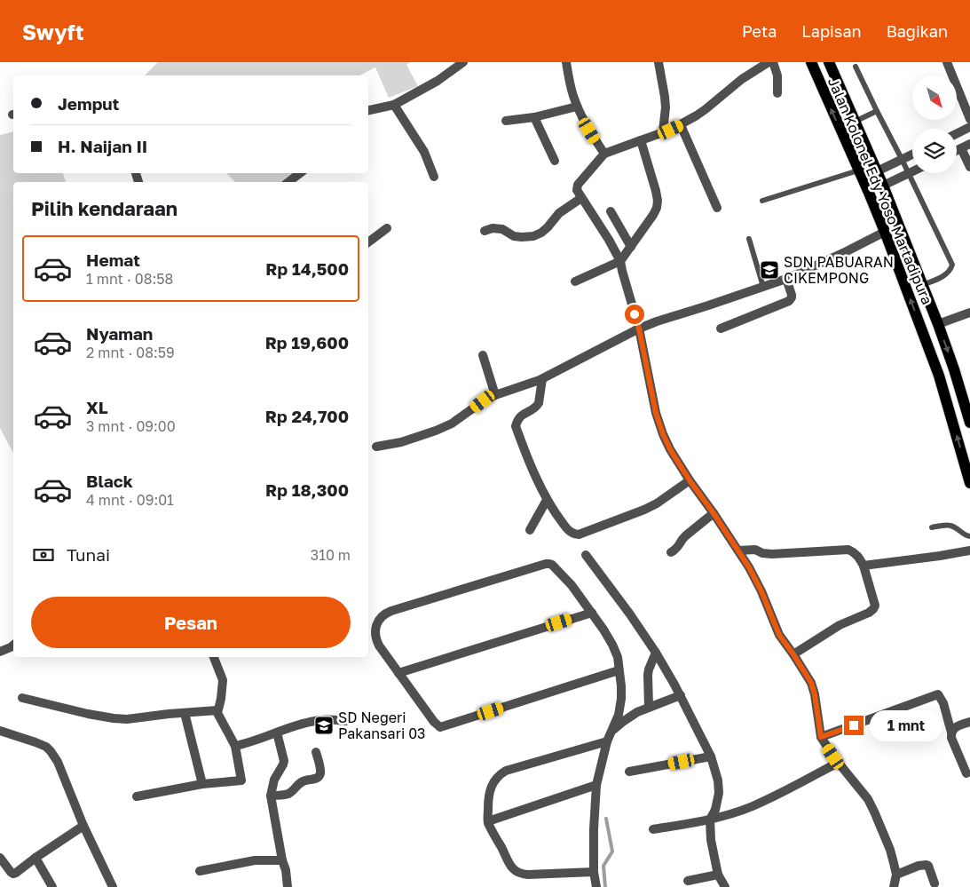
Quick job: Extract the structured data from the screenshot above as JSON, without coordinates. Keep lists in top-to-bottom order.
{
  "streets": {
    "main road": ["Jalan Kolonel Edy Yoso Martadipura"]
  },
  "places": {
    "school or university": ["SDN PABUARAN CIKEMPONG", "SD Negeri Pakansari 03"]
  },
  "north": "bottom right",
  "page": {
    "header": "Swyft",
    "nav": ["Peta", "Lapisan", "Bagikan"],
    "banner": ["Jemput", "H. Naijan II"],
    "heading": "Pilih kendaraan",
    "list": [
      {
        "name": "Hemat",
        "note": "1 mnt · 08:58",
        "value": "Rp 14,500"
      },
      {
        "name": "Nyaman",
        "note": "2 mnt · 08:59",
        "value": "Rp 19,600"
      },
      {
        "name": "XL",
        "note": "3 mnt · 09:00",
        "value": "Rp 24,700"
      },
      {
        "name": "Black",
        "note": "4 mnt · 09:01",
        "value": "Rp 18,300"
      }
    ],
    "pay": ["Tunai", "310 m"],
    "buttons": "Pesan",
    "bubble": "1 mnt"
  }
}
